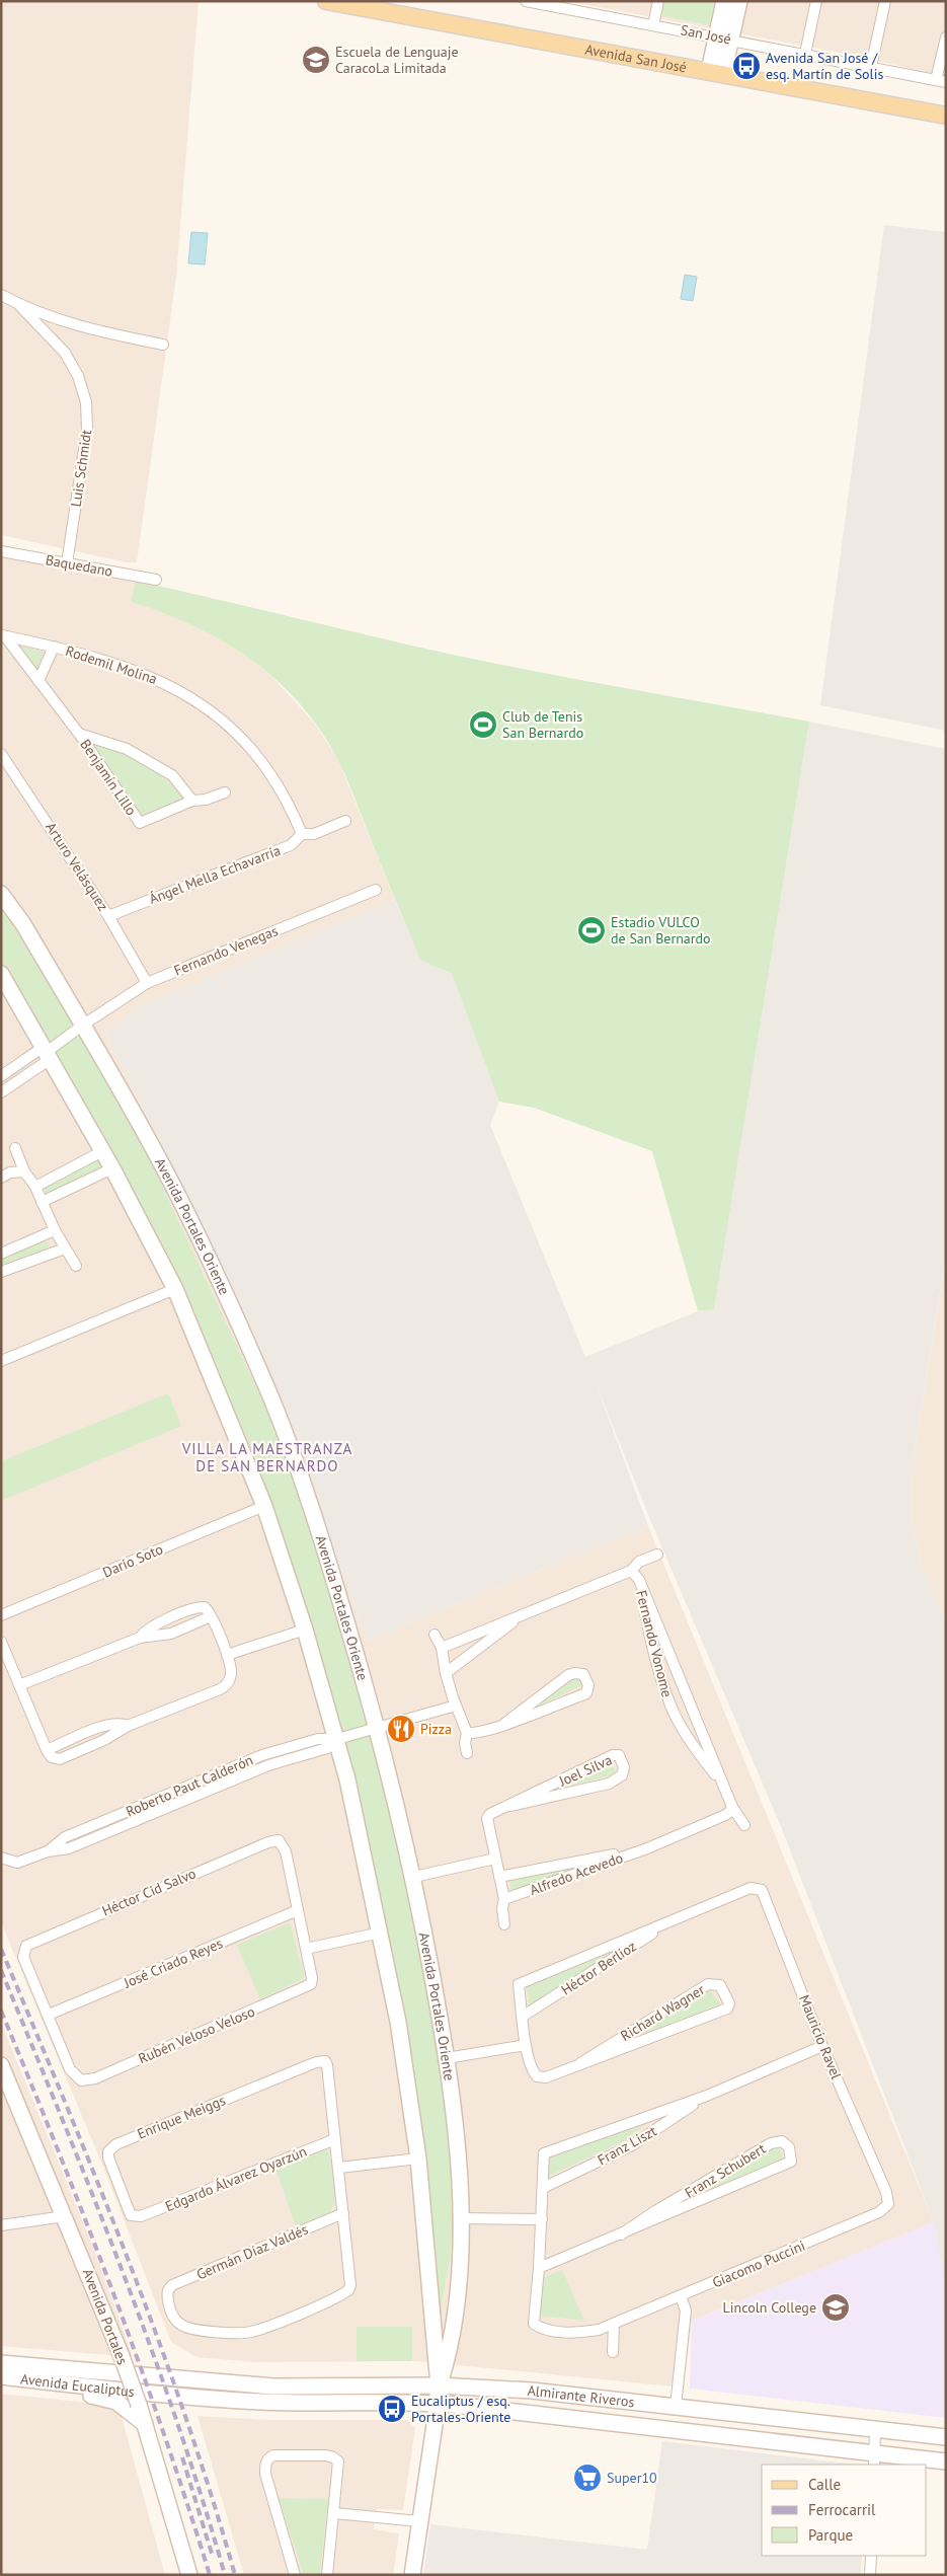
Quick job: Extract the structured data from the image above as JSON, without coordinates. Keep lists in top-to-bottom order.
{
  "streets": {
    "main road": ["Avenida San José"],
    "street": [
      "San José",
      "Luis Schmidt",
      "Baquedano",
      "Rodemil Molina",
      "Benjamín Lillo",
      "Arturo Velásquez",
      "Ángel Mella Echavarría",
      "Fernando Venegas",
      "Avenida Portales Oriente",
      "Darío Soto",
      "Fernando Vonome",
      "Joel Silva",
      "Roberto Paut Calderón",
      "Alfredo Acevedo",
      "Héctor Cid Salvo",
      "José Criado Reyes",
      "Héctor Berlioz",
      "Richard Wagner",
      "Rubén Veloso Veloso",
      "Mauricio Ravel",
      "Enrique Meiggs",
      "Franz Liszt",
      "Franz Schubert",
      "Edgardo Álvarez Oyarzún",
      "Germán Díaz Valdés",
      "Giacomo Puccini",
      "Avenida Portales",
      "Avenida Eucaliptus",
      "Almirante Riveros"
    ]
  },
  "crossings": [
    ["Luis Schmidt", "Baquedano"],
    ["Rodemil Molina", "Benjamín Lillo"],
    ["Rodemil Molina", "Ángel Mella Echavarría"],
    ["Arturo Velásquez", "Ángel Mella Echavarría"],
    ["Arturo Velásquez", "Fernando Venegas"],
    ["Fernando Venegas", "Avenida Portales Oriente"],
    ["Avenida Portales Oriente", "Darío Soto"],
    ["Avenida Portales Oriente", "Roberto Paut Calderón"],
    ["Avenida Portales Oriente", "Almirante Riveros"],
    ["Fernando Vonome", "Alfredo Acevedo"],
    ["Héctor Cid Salvo", "José Criado Reyes"],
    ["Héctor Cid Salvo", "Rubén Veloso Veloso"],
    ["José Criado Reyes", "Rubén Veloso Veloso"],
    ["Héctor Berlioz", "Mauricio Ravel"],
    ["Mauricio Ravel", "Franz Liszt"],
    ["Mauricio Ravel", "Giacomo Puccini"],
    ["Enrique Meiggs", "Edgardo Álvarez Oyarzún"],
    ["Franz Schubert", "Giacomo Puccini"],
    ["Avenida Eucaliptus", "Almirante Riveros"]
  ],
  "districts": ["VILLA LA MAESTRANZA DE SAN BERNARDO"],
  "places": {
    "school or university": ["Escuela de Lenguaje CaracoLa Limitada", "Lincoln College"],
    "bus stop": ["Avenida San José / esq. Martín de Solis", "Eucaliptus / esq. Portales-Oriente"],
    "sports": ["Club de Tenis San Bernardo", "Estadio VULCO de San Bernardo"],
    "restaurant": ["Pizza"],
    "supermarket": ["Super10"]
  },
  "legend": ["Calle", "Ferrocarril", "Parque"]
}
